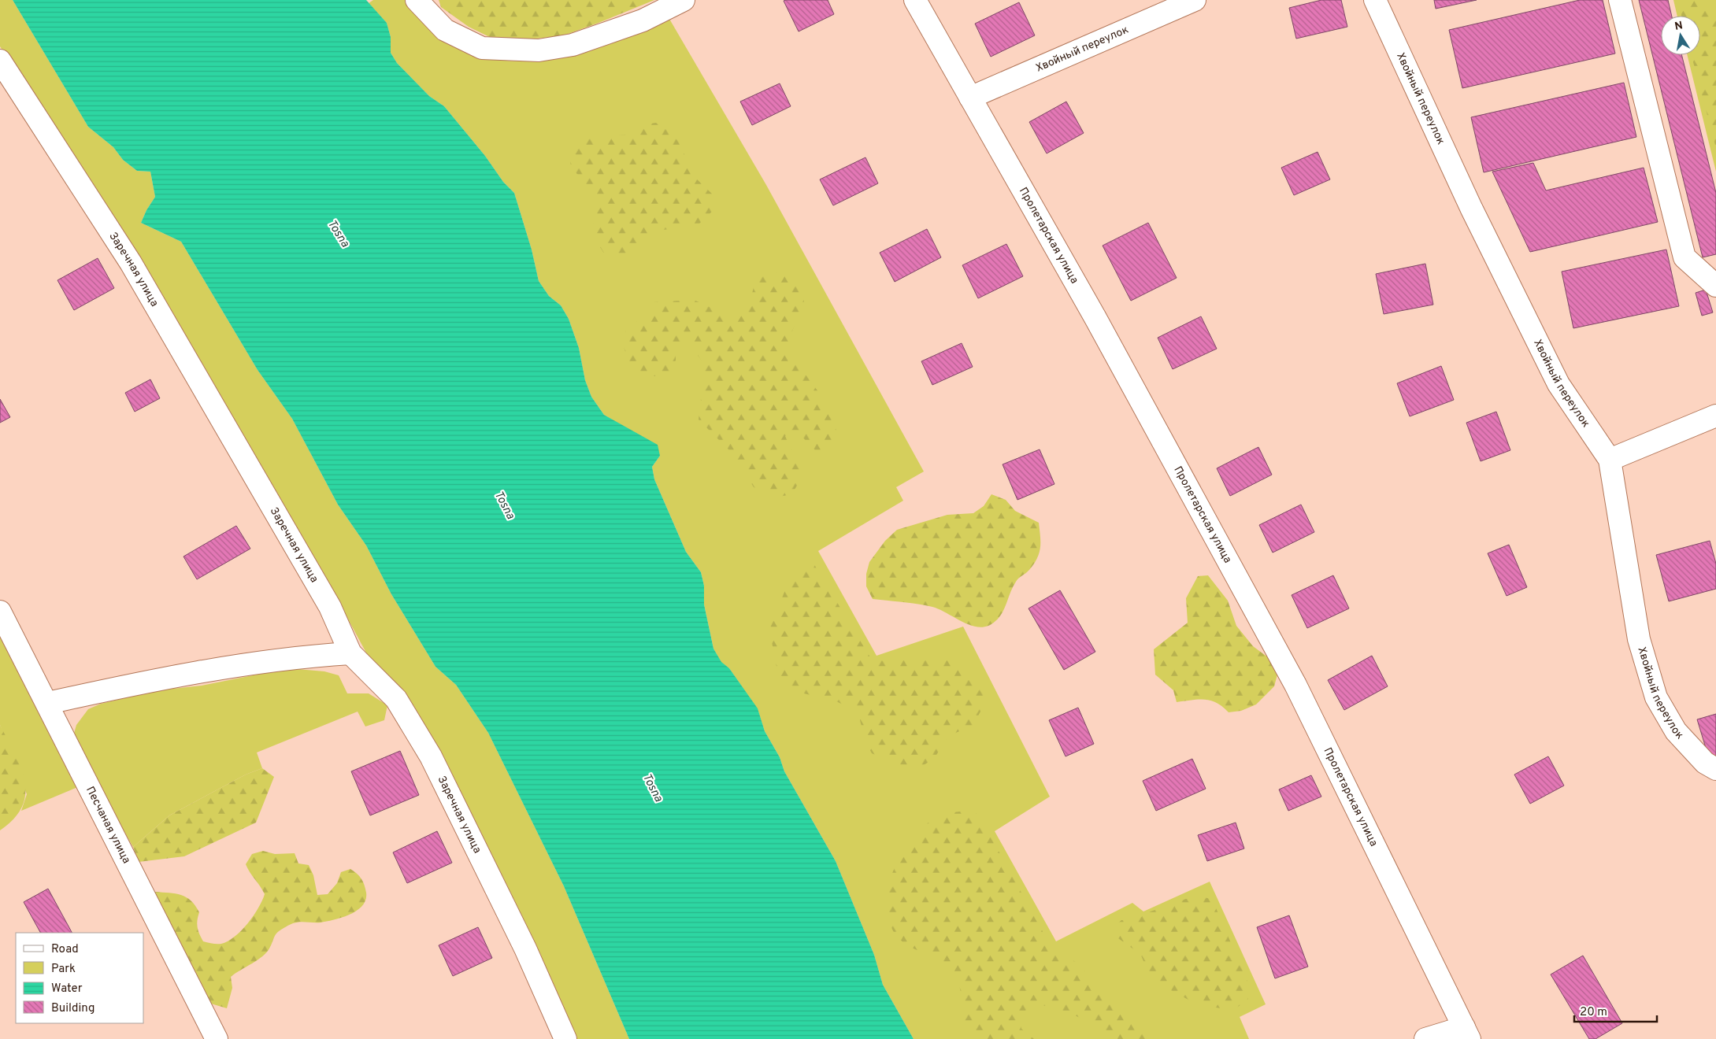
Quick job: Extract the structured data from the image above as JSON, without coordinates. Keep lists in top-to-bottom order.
{
  "streets": {
    "street": [
      "Хвойный переулок",
      "Пролетарская улица",
      "Заречная улица",
      "Песчаная улица"
    ]
  },
  "crossings": [
    ["Хвойный переулок", "Пролетарская улица"]
  ],
  "water": ["Tosna"],
  "legend": [
    "Road",
    "Park",
    "Water",
    "Building"
  ],
  "scale_bar": "20 m",
  "north": "top"
}
